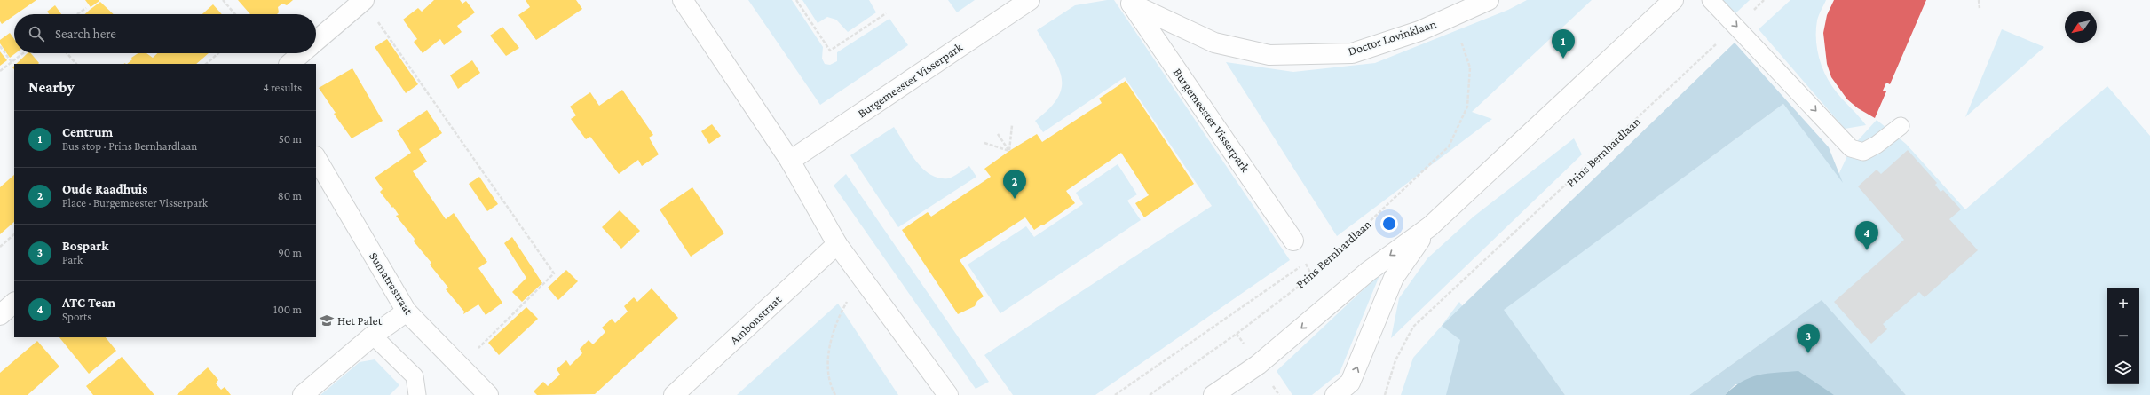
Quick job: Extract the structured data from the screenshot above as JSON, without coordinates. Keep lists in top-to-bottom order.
{
  "streets": {
    "street": [
      "Doctor Lovinklaan",
      "Burgemeester Visserpark",
      "Sumatrastraat",
      "Ambonstraat"
    ],
    "path": ["Prins Bernhardlaan"]
  },
  "crossings": [
    ["Doctor Lovinklaan", "Burgemeester Visserpark"],
    ["Doctor Lovinklaan", "Prins Bernhardlaan"]
  ],
  "places": {
    "school or university": ["Het Palet"]
  },
  "north": "bottom left",
  "page": {
    "search": "Search here",
    "pins": [
      "1",
      "2",
      "4",
      "3"
    ],
    "heading": ["Nearby", "4 results"],
    "list": [
      {
        "mark": "1",
        "name": "Centrum",
        "note": "Bus stop · Prins Bernhardlaan",
        "value": "50 m"
      },
      {
        "mark": "2",
        "name": "Oude Raadhuis",
        "note": "Place · Burgemeester Visserpark",
        "value": "80 m"
      },
      {
        "mark": "3",
        "name": "Bospark",
        "note": "Park",
        "value": "90 m"
      },
      {
        "mark": "4",
        "name": "ATC Tean",
        "note": "Sports",
        "value": "100 m"
      }
    ],
    "map_buttons": ["+", "−"]
  }
}
